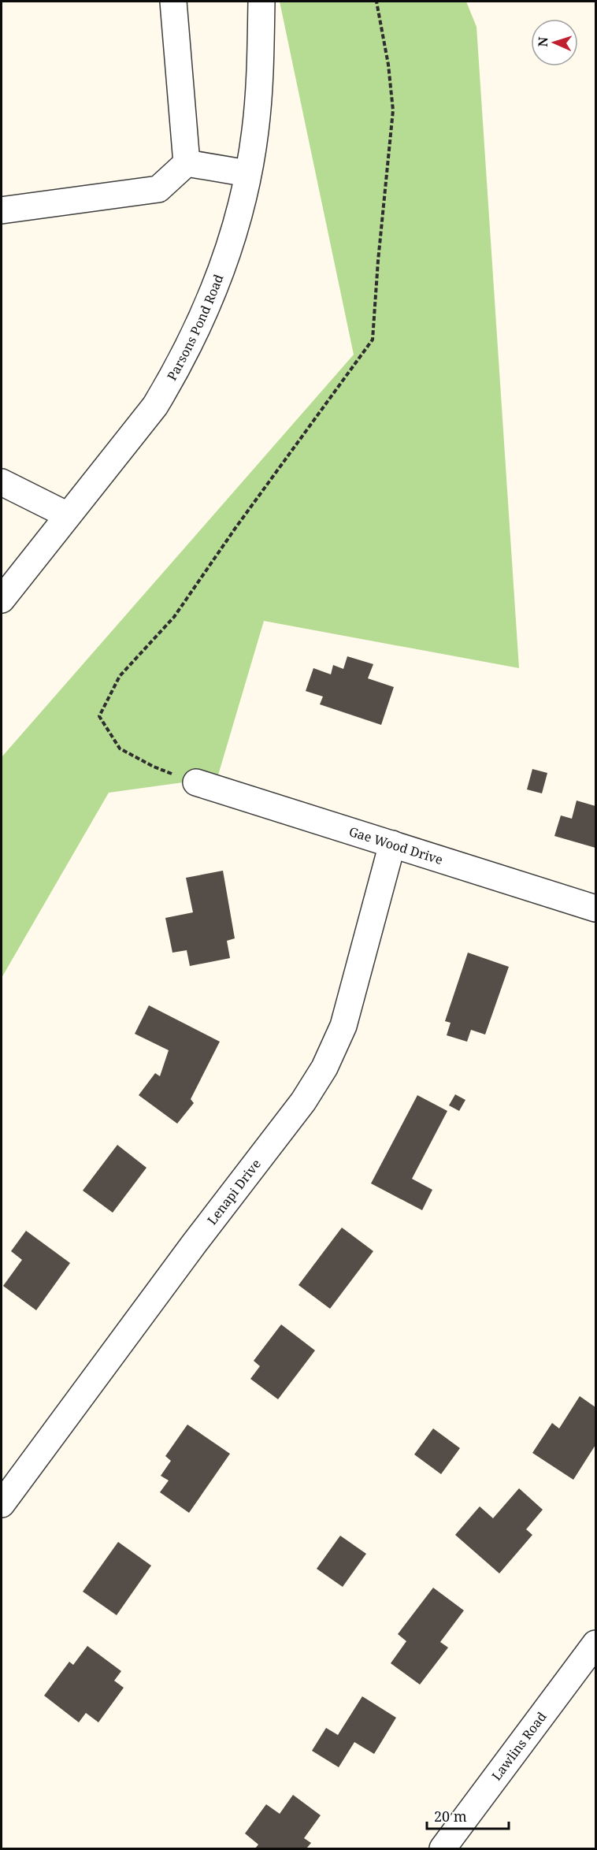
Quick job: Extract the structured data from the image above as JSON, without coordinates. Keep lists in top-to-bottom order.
{
  "streets": {
    "street": [
      "Parsons Pond Road",
      "Gae Wood Drive",
      "Lenapi Drive",
      "Lawlins Road"
    ]
  },
  "crossings": [
    ["Gae Wood Drive", "Lenapi Drive"]
  ],
  "scale_bar": "20 m",
  "north": "left"
}
